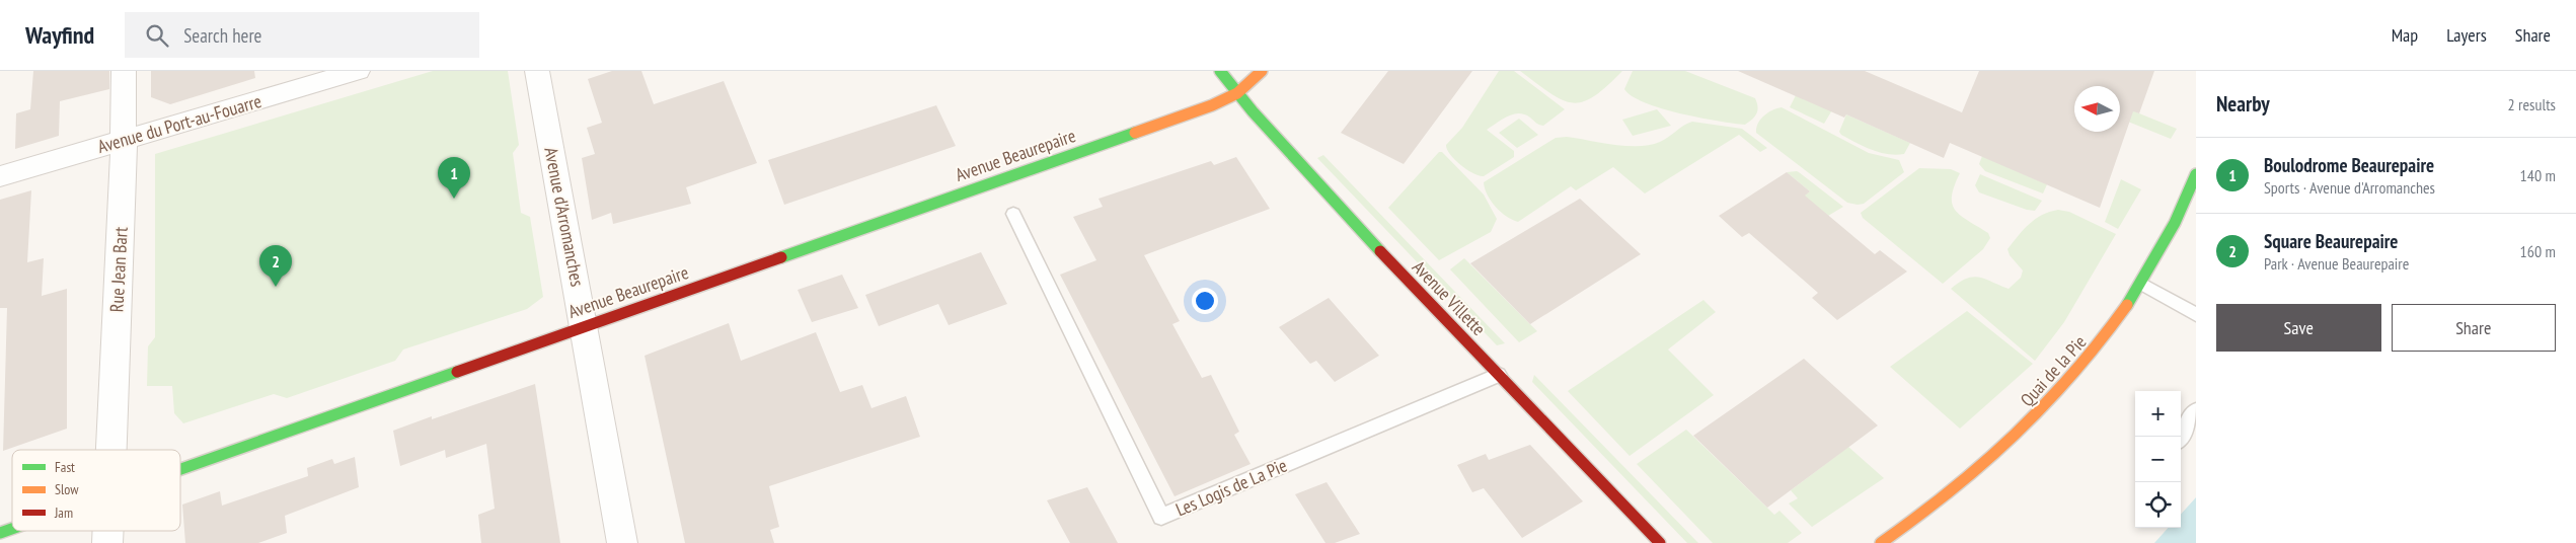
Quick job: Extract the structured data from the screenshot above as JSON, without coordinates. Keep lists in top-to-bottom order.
{
  "streets": {
    "street": [
      "Avenue du Port-au-Fouarre",
      "Avenue Beaurepaire",
      "Avenue d'Arromanches",
      "Rue Jean Bart",
      "Avenue Villette",
      "Quai de la Pie"
    ],
    "lane": ["Les Logis de La Pie"]
  },
  "crossings": [
    ["Avenue du Port-au-Fouarre", "Rue Jean Bart"],
    ["Avenue Beaurepaire", "Avenue d'Arromanches"],
    ["Avenue Beaurepaire", "Avenue Villette"],
    ["Avenue Villette", "Les Logis de La Pie"]
  ],
  "legend": ["Fast", "Slow", "Jam"],
  "north": "left",
  "page": {
    "header": "Wayfind",
    "search": "Search here",
    "nav": ["Map", "Layers", "Share"],
    "heading": ["Nearby", "2 results"],
    "list": [
      {
        "mark": "1",
        "name": "Boulodrome Beaurepaire",
        "note": "Sports · Avenue d'Arromanches",
        "value": "140 m"
      },
      {
        "mark": "2",
        "name": "Square Beaurepaire",
        "note": "Park · Avenue Beaurepaire",
        "value": "160 m"
      }
    ],
    "pins": ["1", "2"],
    "buttons": ["Save", "Share"],
    "map_buttons": ["+", "−"]
  }
}
